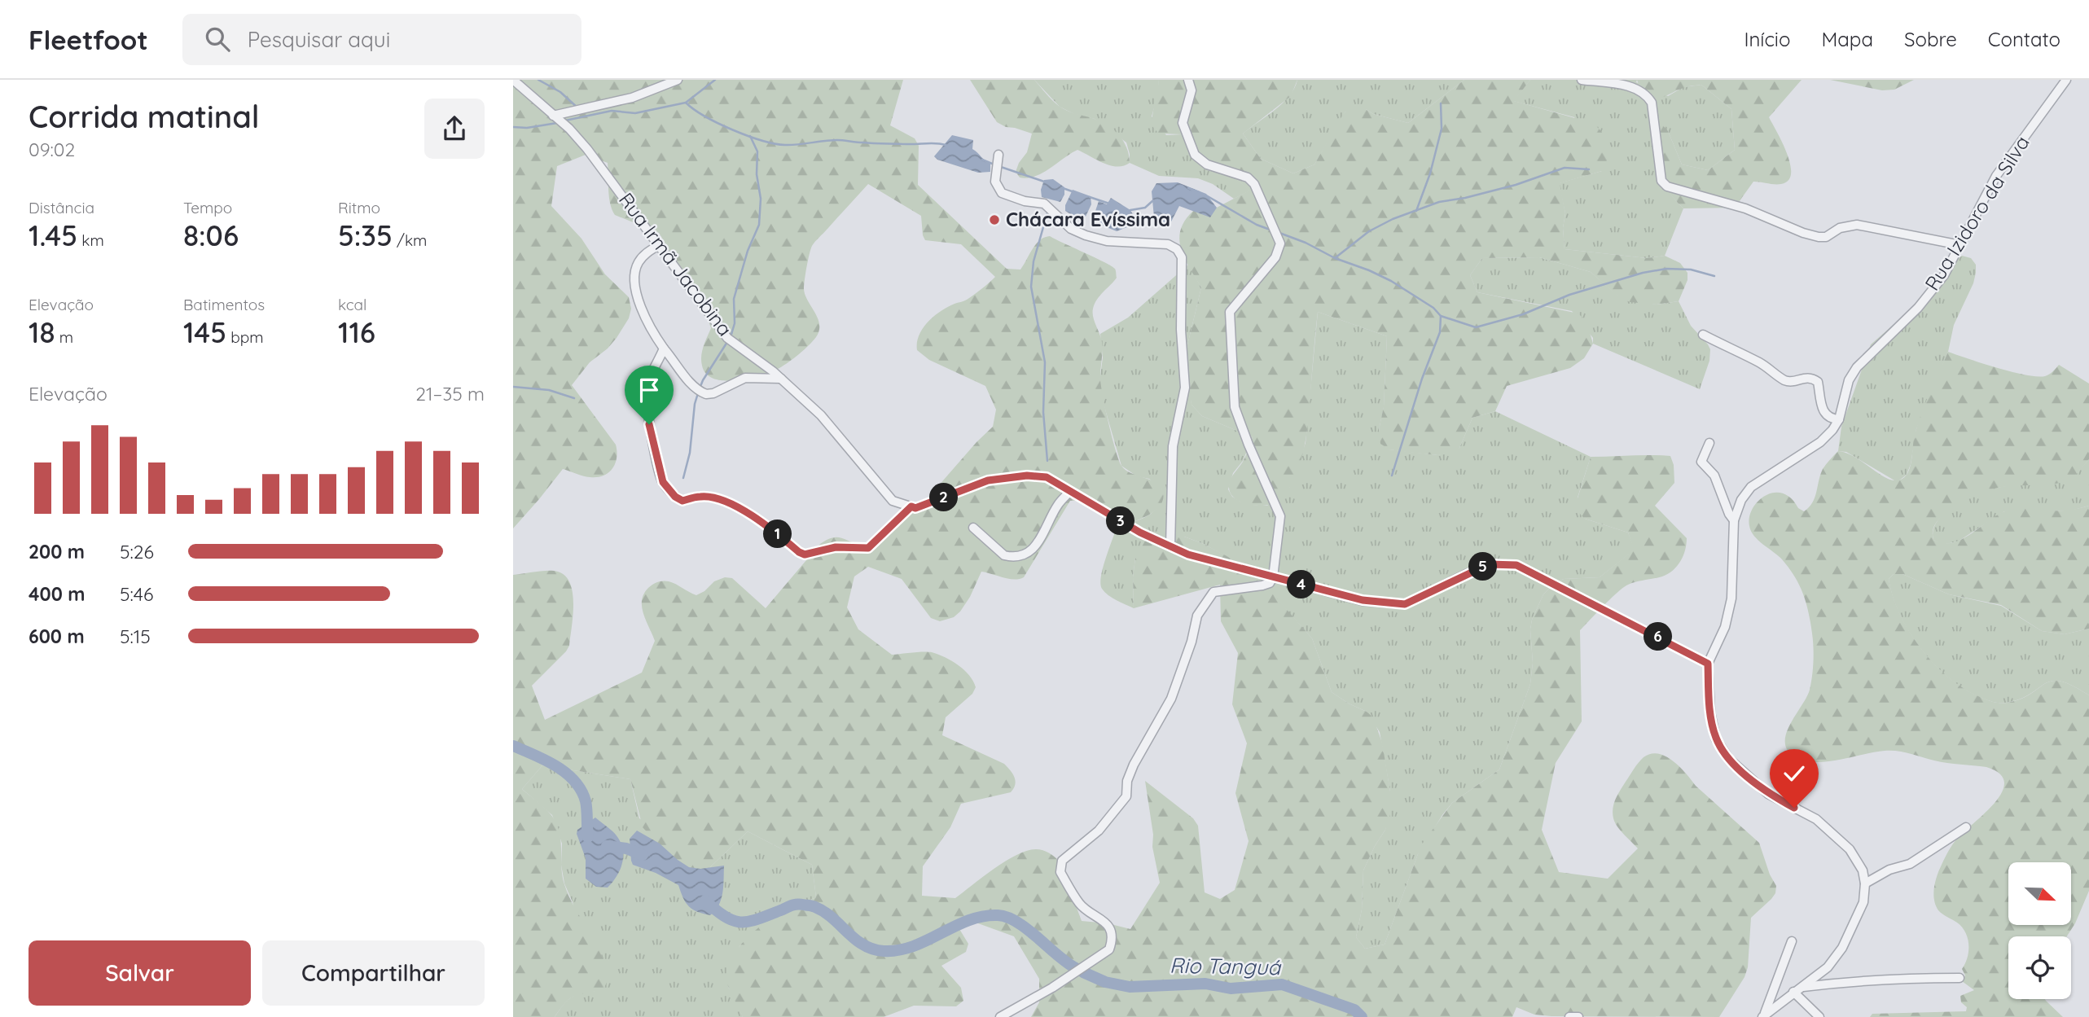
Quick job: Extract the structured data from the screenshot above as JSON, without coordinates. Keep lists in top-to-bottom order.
{
  "streets": {
    "street": ["Rua Izidoro da Silva", "Rua Irmã Jacobina"]
  },
  "water": ["Rio Tanguá"],
  "places": ["Chácara Evíssima"],
  "north": "bottom right",
  "page": {
    "header": "Fleetfoot",
    "search": "Pesquisar aqui",
    "nav": [
      "Início",
      "Mapa",
      "Sobre",
      "Contato"
    ],
    "heading": ["Corrida matinal", "09:02"],
    "stats": [
      ["Distância", "1.45 km"],
      ["Tempo", "8:06"],
      ["Ritmo", "5:35 /km"],
      ["Elevação", "18 m"],
      ["Batimentos", "145 bpm"],
      ["kcal", "116"]
    ],
    "chart": ["Elevação", "21–35 m"],
    "pins": [
      "2",
      "3",
      "1",
      "5",
      "4",
      "6"
    ],
    "list": [
      {
        "name": "200 m",
        "note": "5:26"
      },
      {
        "name": "400 m",
        "note": "5:46"
      },
      {
        "name": "600 m",
        "note": "5:15"
      }
    ],
    "buttons": ["Salvar", "Compartilhar"]
  }
}
